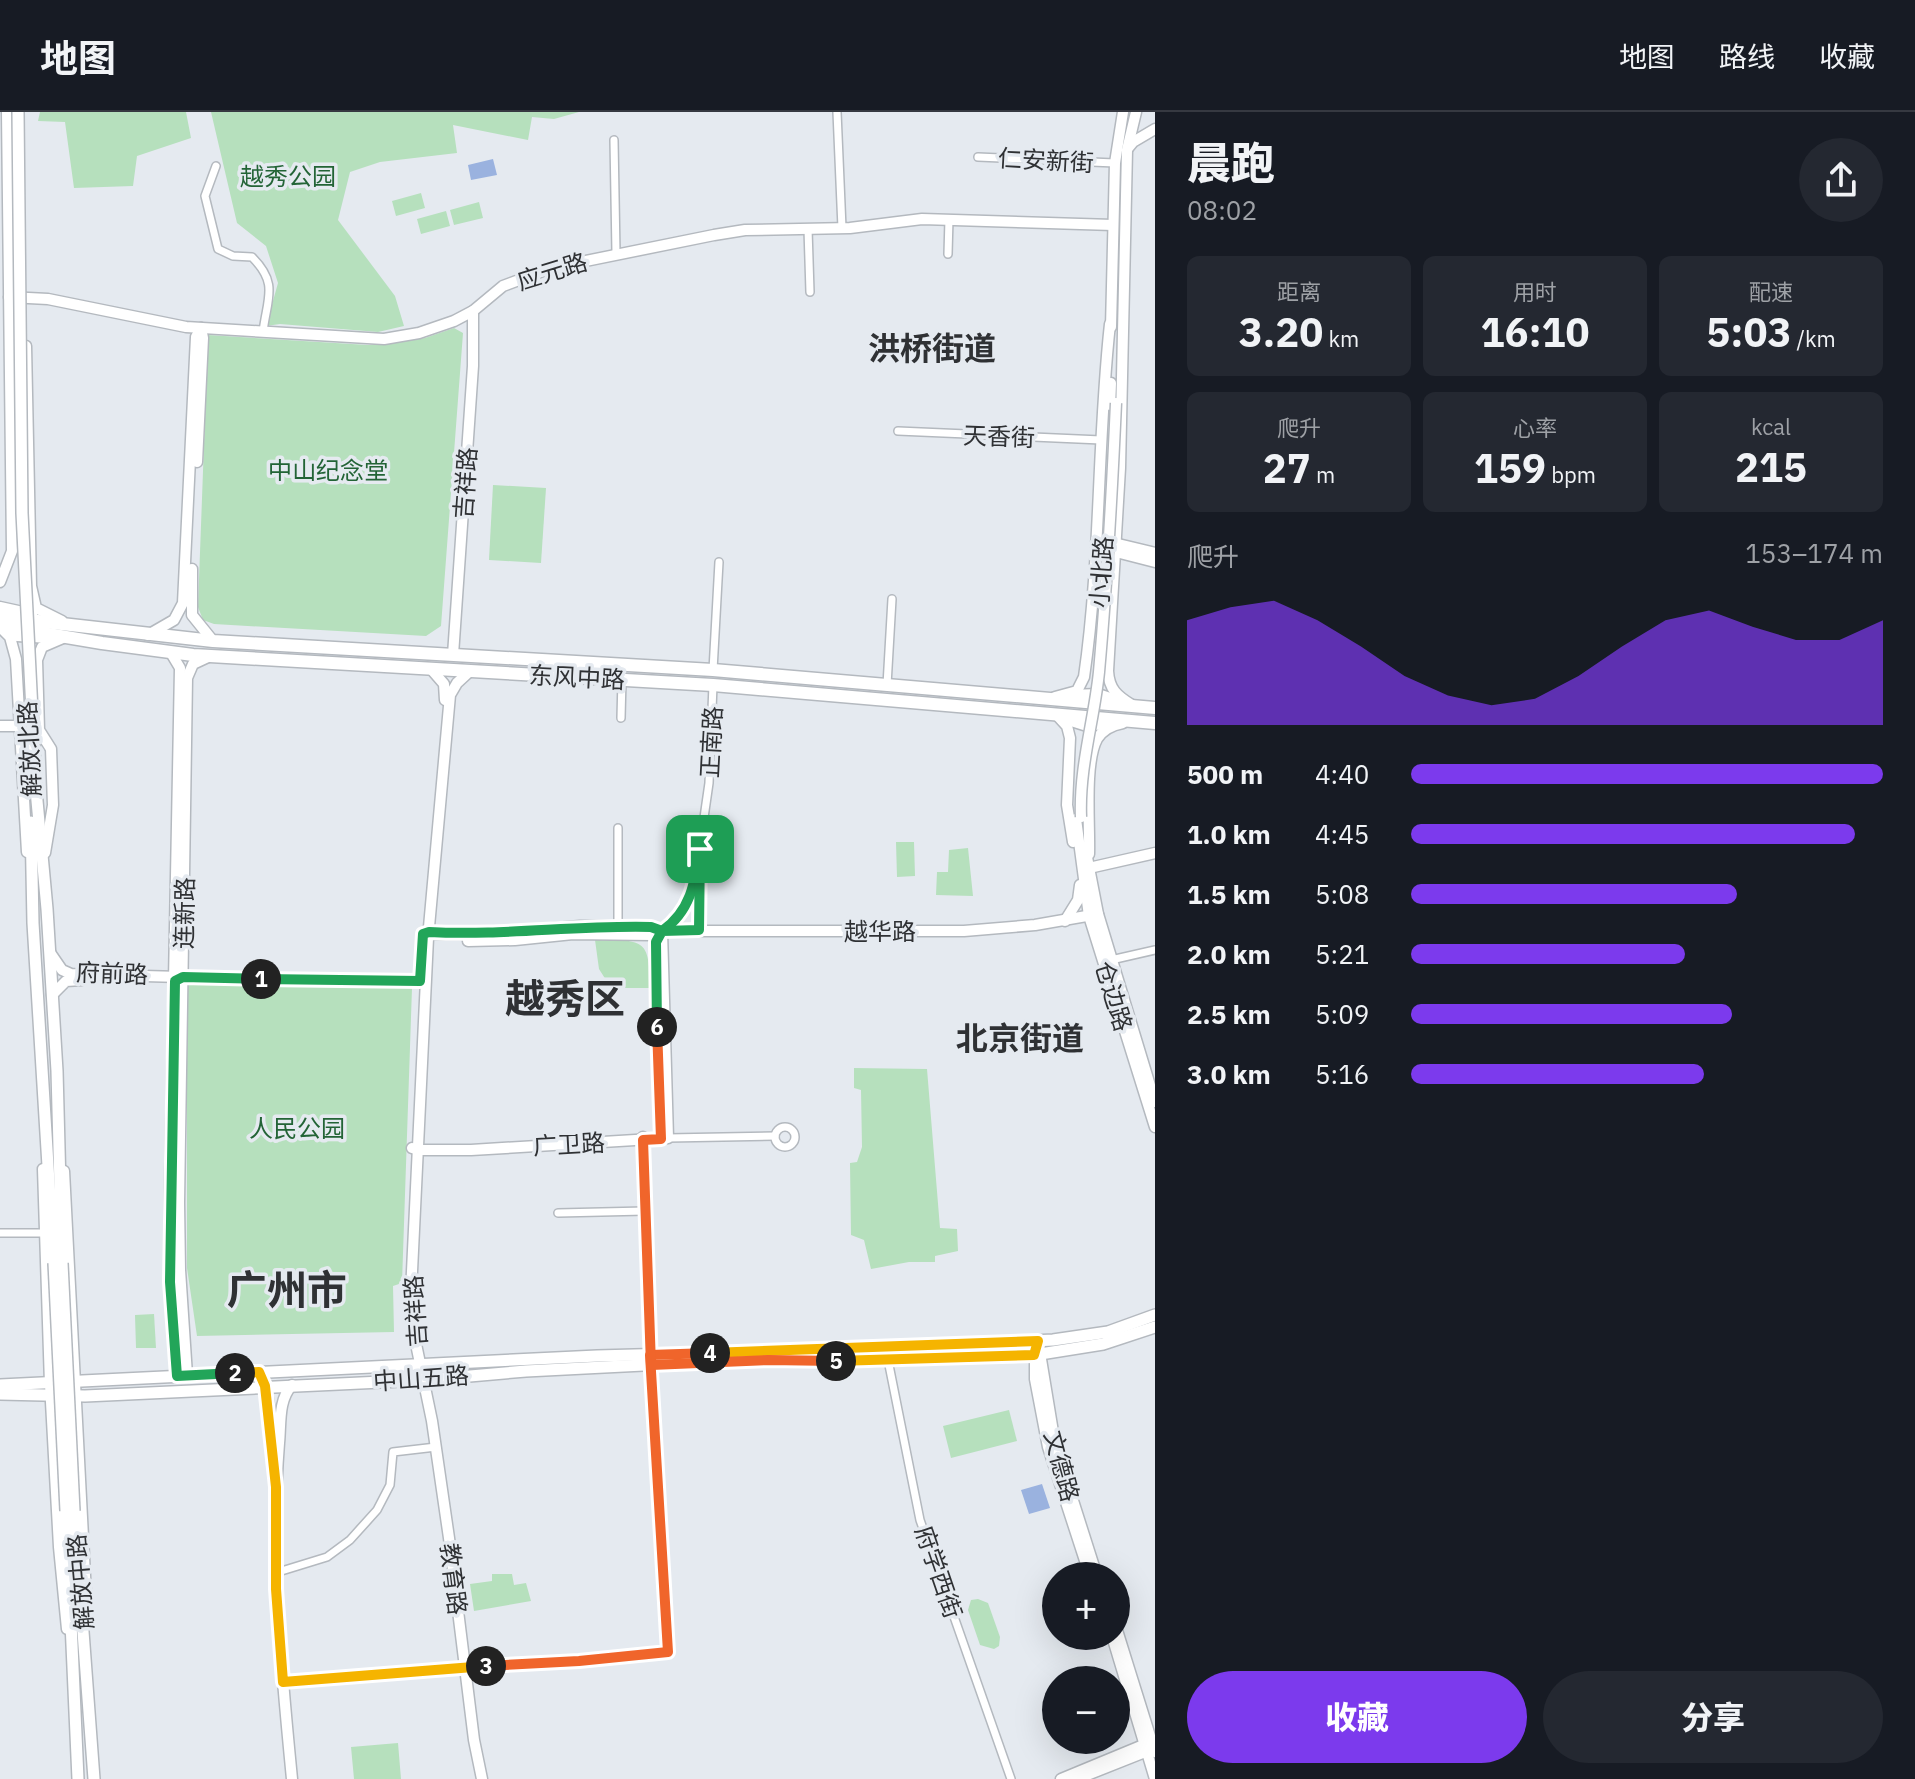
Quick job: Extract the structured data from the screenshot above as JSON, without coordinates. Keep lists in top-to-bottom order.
{
  "streets": {
    "highway": ["东风中路"],
    "main road": ["解放北路", "中山五路", "解放中路"],
    "street": [
      "仁安新街",
      "应元路",
      "天香街",
      "吉祥路",
      "小北路",
      "正南路",
      "连新路",
      "越华路",
      "府前路",
      "仓边路",
      "广卫路",
      "文德路",
      "府学西街",
      "教育路"
    ]
  },
  "crossings": [
    ["仁安新街", "小北路"],
    ["应元路", "吉祥路"],
    ["应元路", "小北路"],
    ["应元路", "解放北路"],
    ["天香街", "小北路"],
    ["吉祥路", "东风中路"],
    ["吉祥路", "越华路"],
    ["吉祥路", "府前路"],
    ["吉祥路", "广卫路"],
    ["吉祥路", "中山五路"],
    ["吉祥路", "教育路"],
    ["小北路", "仓边路"],
    ["东风中路", "正南路"],
    ["东风中路", "解放北路"],
    ["东风中路", "连新路"],
    ["东风中路", "仓边路"],
    ["正南路", "越华路"],
    ["解放北路", "府前路"],
    ["解放北路", "中山五路"],
    ["解放北路", "解放中路"],
    ["连新路", "府前路"],
    ["连新路", "中山五路"],
    ["越华路", "仓边路"],
    ["中山五路", "教育路"],
    ["中山五路", "解放中路"]
  ],
  "districts": [
    "洪桥街道",
    "越秀区",
    "北京街道",
    "广州市"
  ],
  "parks": ["越秀公园", "中山纪念堂", "人民公园"],
  "page": {
    "header": "地图",
    "nav": ["地图", "路线", "收藏"],
    "heading": ["晨跑", "08:02"],
    "stats": [
      ["距离", "3.20 km"],
      ["用时", "16:10"],
      ["配速", "5:03 /km"],
      ["爬升", "27 m"],
      ["心率", "159 bpm"],
      ["kcal", "215"]
    ],
    "chart": ["爬升", "153–174 m"],
    "list": [
      {
        "name": "500 m",
        "note": "4:40"
      },
      {
        "name": "1.0 km",
        "note": "4:45"
      },
      {
        "name": "1.5 km",
        "note": "5:08"
      },
      {
        "name": "2.0 km",
        "note": "5:21"
      },
      {
        "name": "2.5 km",
        "note": "5:09"
      },
      {
        "name": "3.0 km",
        "note": "5:16"
      }
    ],
    "pins": [
      "1",
      "6",
      "4",
      "5",
      "2",
      "3"
    ],
    "map_buttons": ["+", "−"],
    "buttons": ["收藏", "分享"]
  }
}
